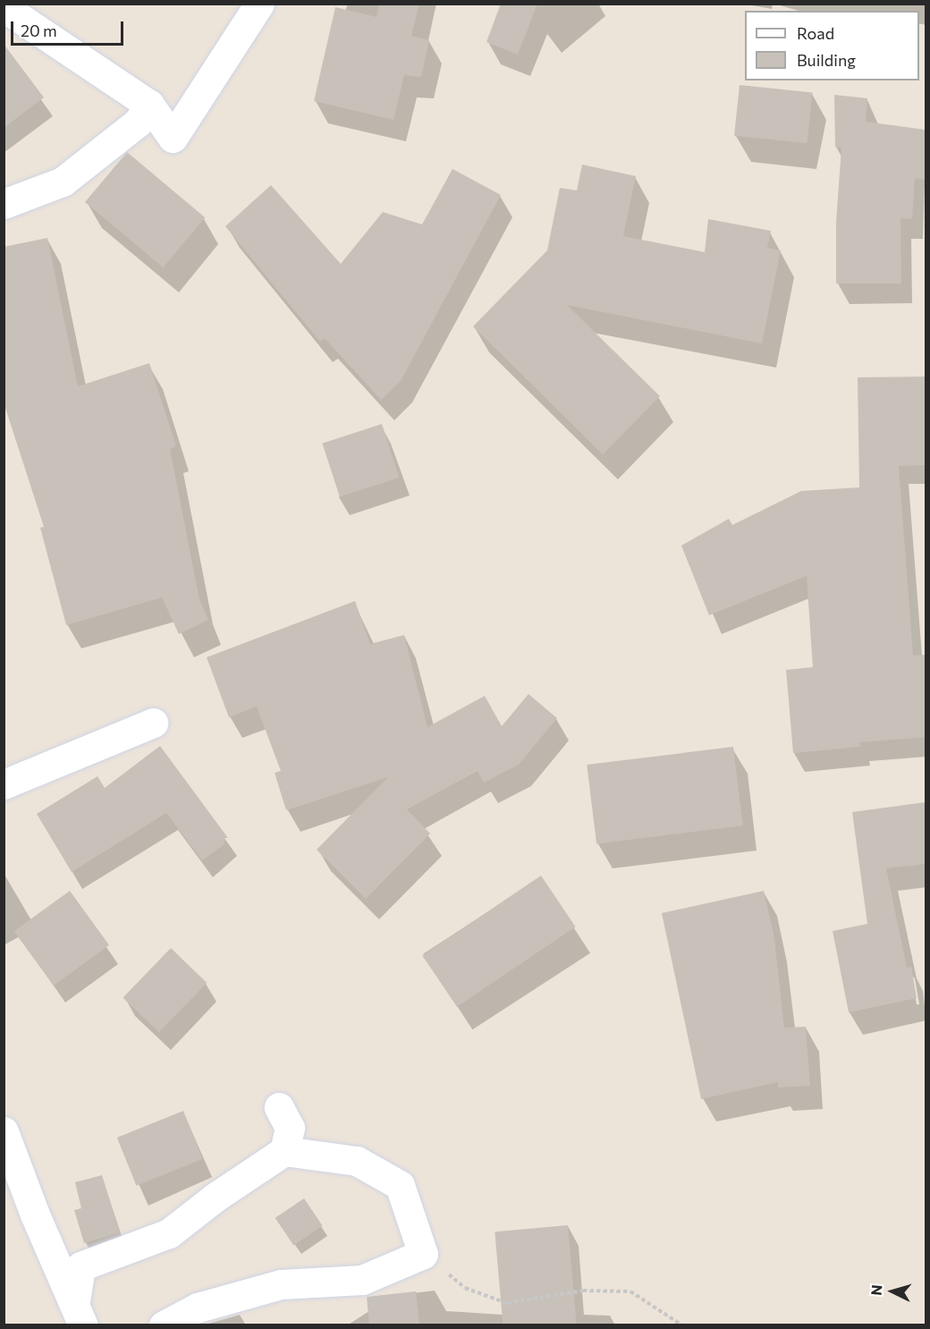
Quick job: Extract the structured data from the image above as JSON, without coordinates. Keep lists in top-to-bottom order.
{
  "legend": ["Road", "Building"],
  "scale_bar": "20 m",
  "north": "left"
}
